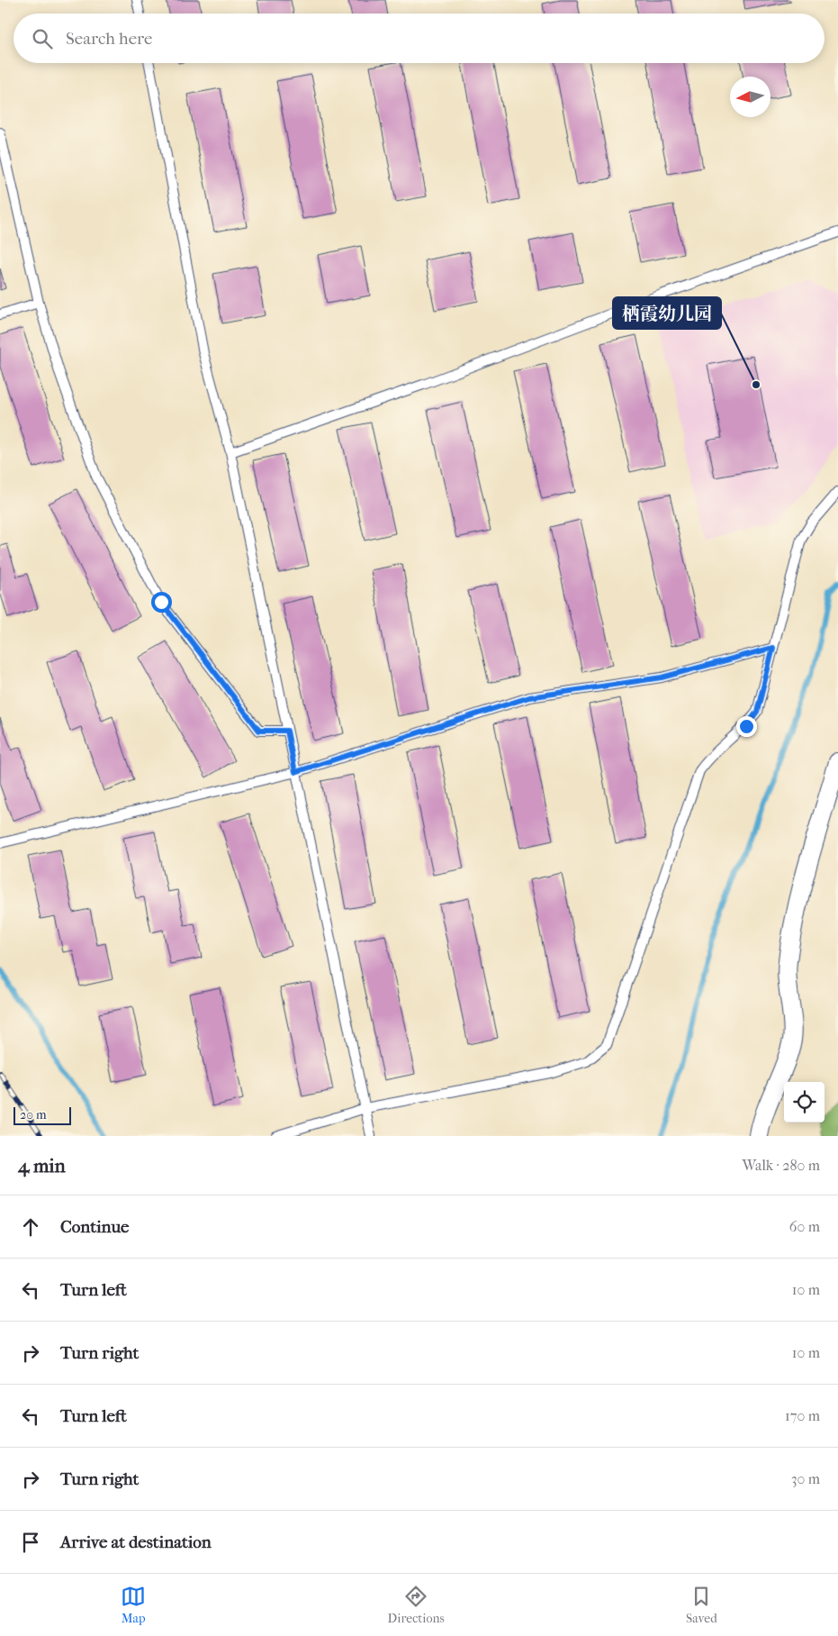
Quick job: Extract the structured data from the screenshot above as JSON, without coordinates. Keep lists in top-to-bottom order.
{
  "places": ["栖霞幼儿园"],
  "scale_bar": "20 m",
  "north": "left",
  "page": {
    "search": "Search here",
    "scale": "20 m",
    "heading": ["4 min", "Walk · 280 m"],
    "list": [
      ["Continue", "60 m"],
      ["Turn left", "10 m"],
      ["Turn right", "10 m"],
      ["Turn left", "170 m"],
      ["Turn right", "30 m"],
      "Arrive at destination"
    ],
    "nav": ["Map", "Directions", "Saved"]
  }
}
